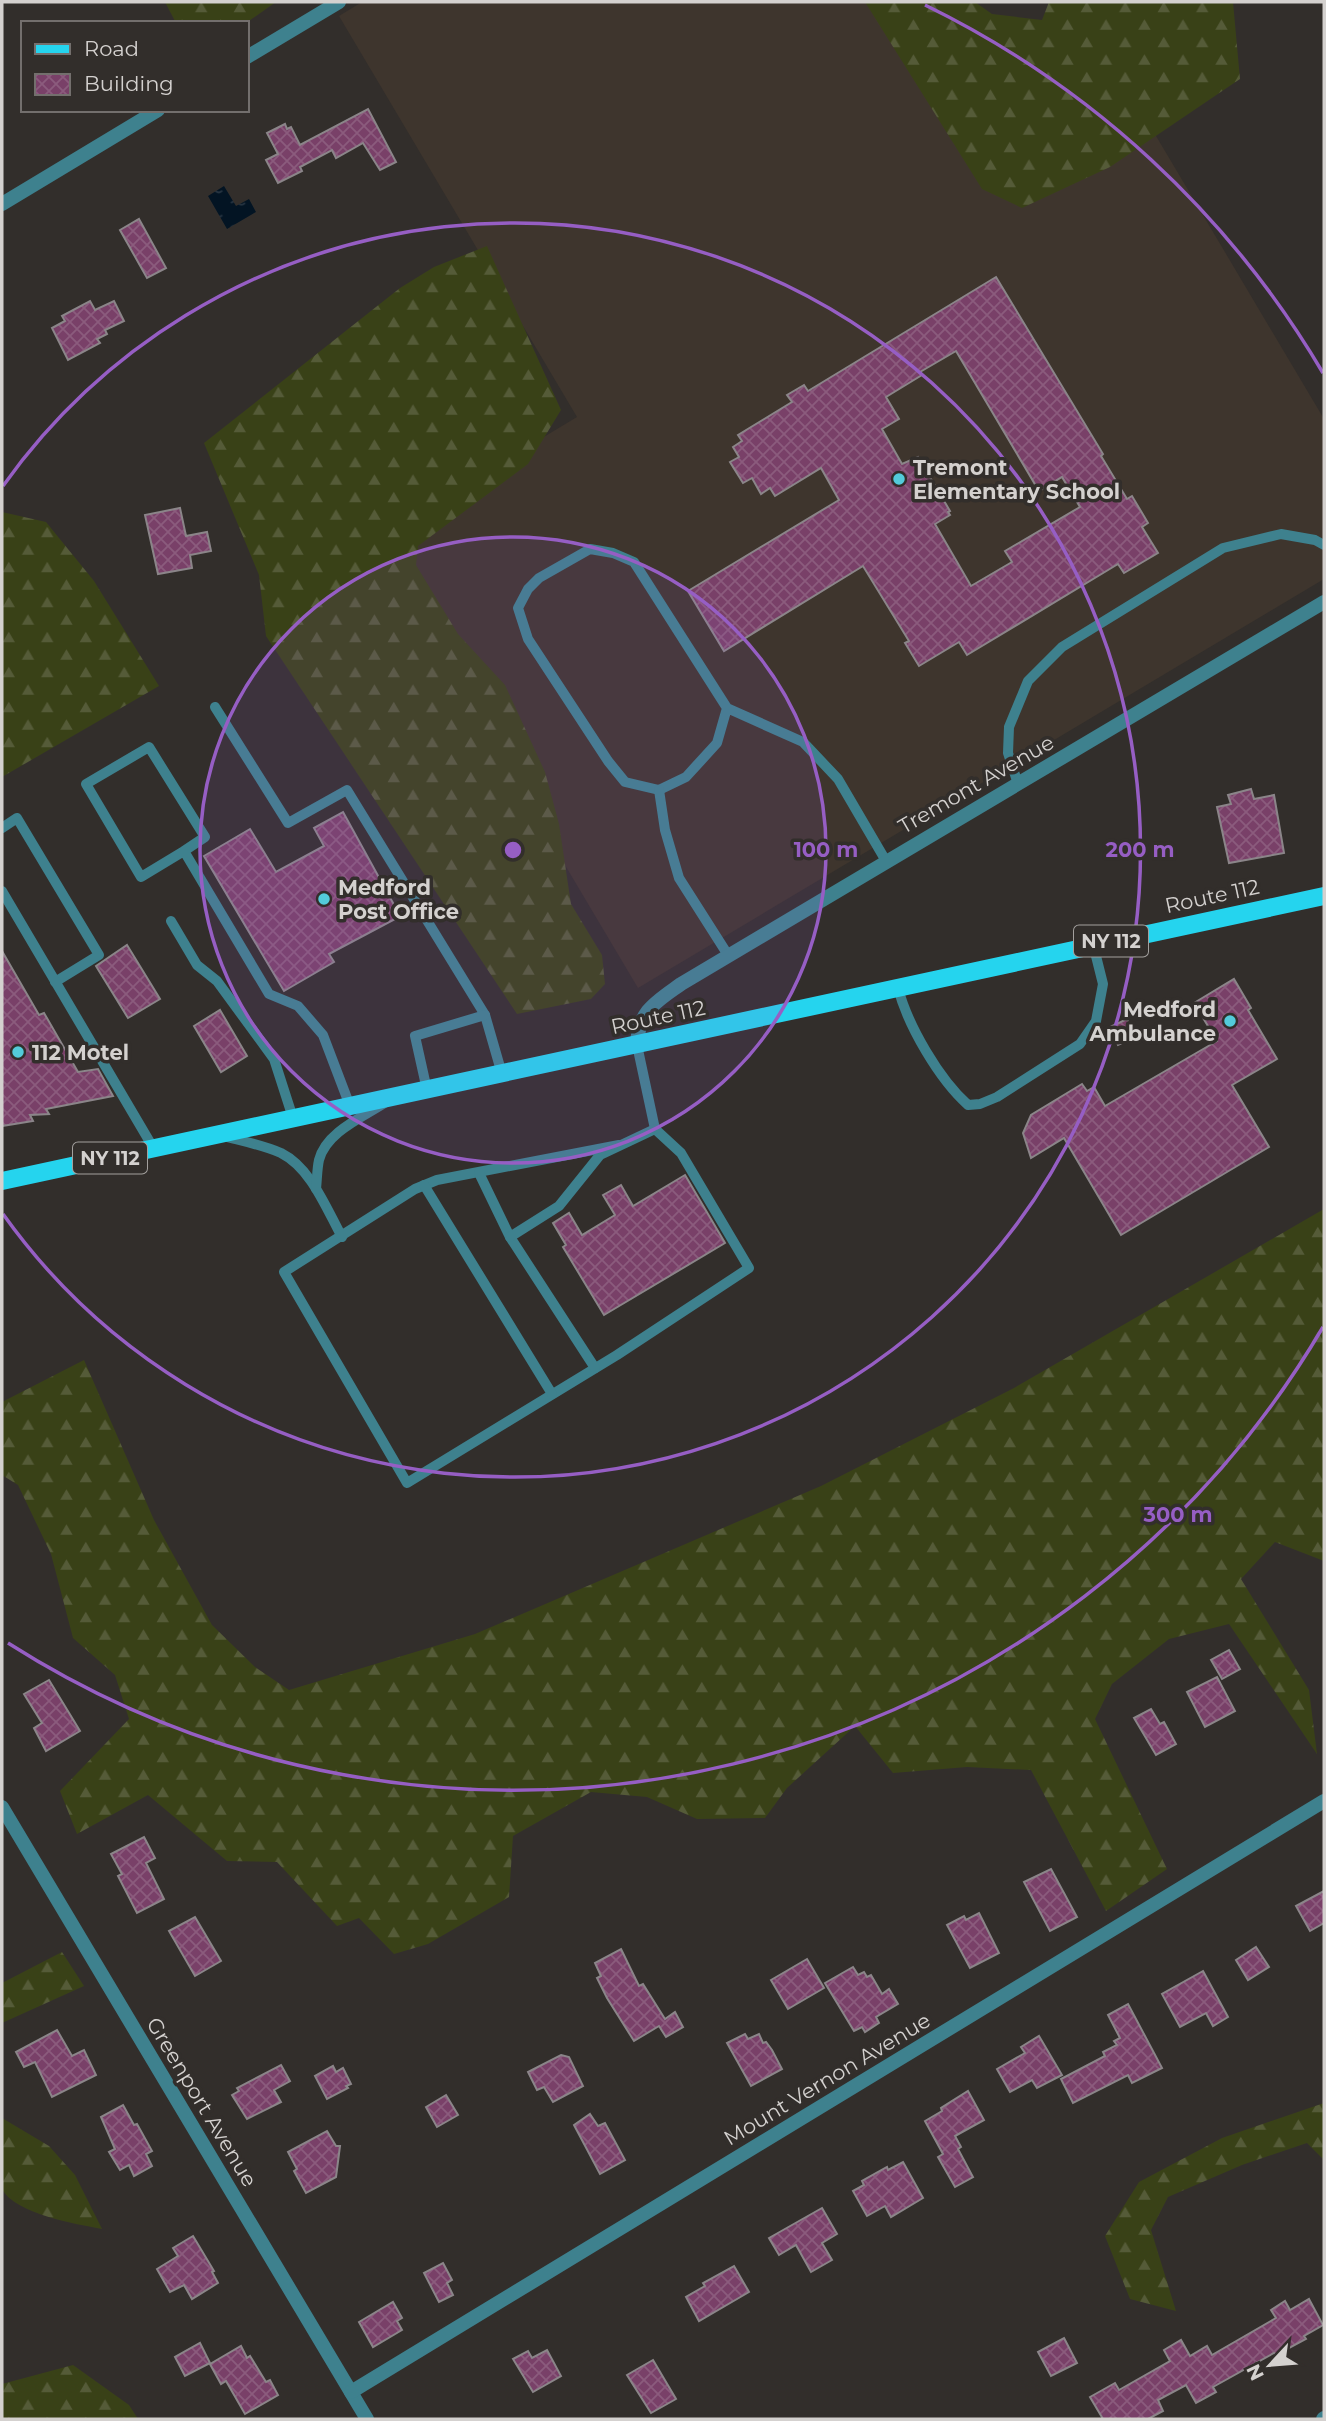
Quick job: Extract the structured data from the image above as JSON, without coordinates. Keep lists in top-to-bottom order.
{
  "streets": {
    "main road": ["Route 112", "NY 112"],
    "street": ["Tremont Avenue", "Mount Vernon Avenue", "Greenport Avenue"]
  },
  "crossings": [
    ["Tremont Avenue", "Route 112"],
    ["Mount Vernon Avenue", "Greenport Avenue"]
  ],
  "places": [
    "Tremont Elementary School",
    "Medford Post Office",
    "Medford Ambulance",
    "112 Motel"
  ],
  "legend": ["Road", "Building"],
  "north": "bottom left",
  "rings": ["100 m", "200 m", "300 m"]
}
